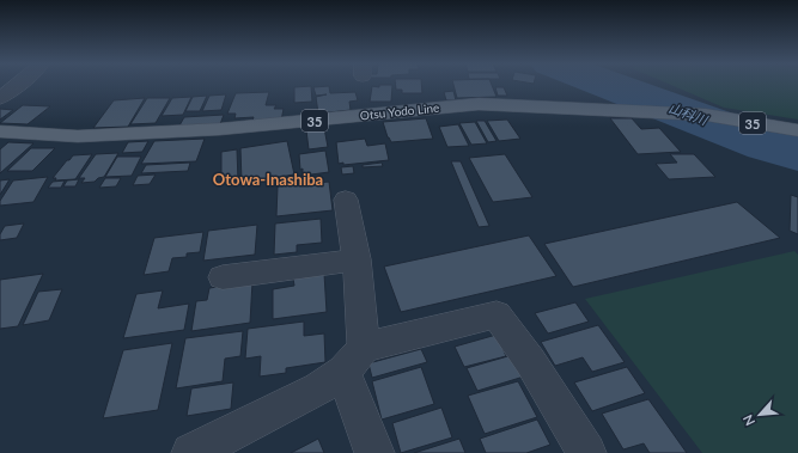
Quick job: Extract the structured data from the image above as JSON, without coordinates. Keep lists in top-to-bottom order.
{
  "streets": {
    "main road": ["Otsu Yodo Line", "35"]
  },
  "districts": ["Otowa-Inashiba"],
  "water": ["山科川"],
  "north": "bottom left"
}
